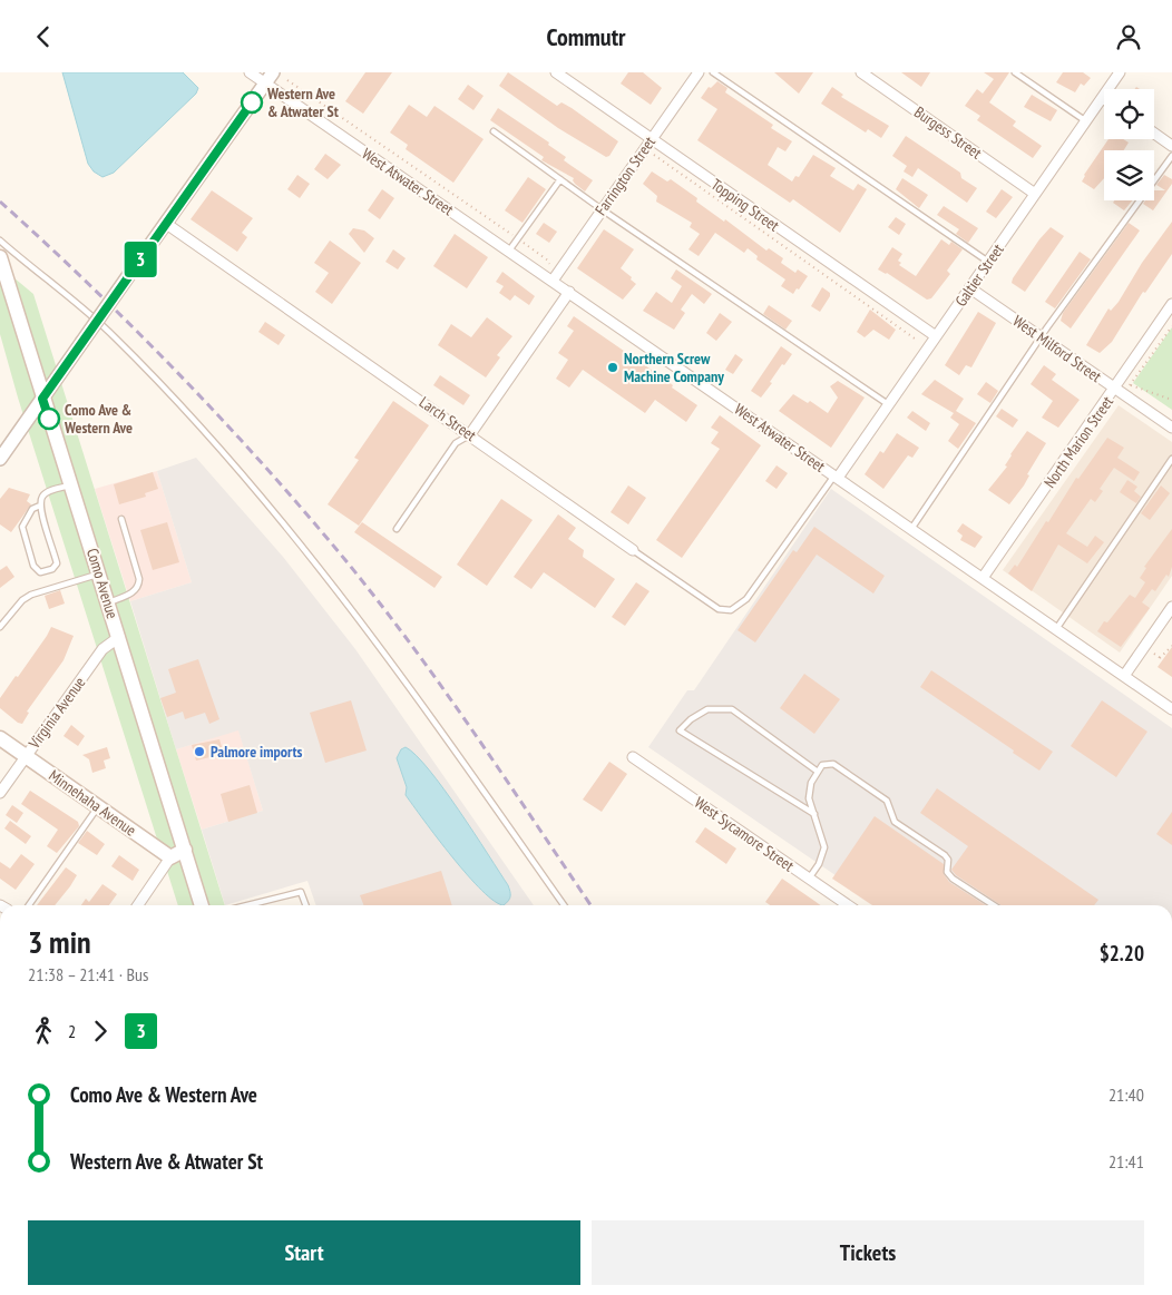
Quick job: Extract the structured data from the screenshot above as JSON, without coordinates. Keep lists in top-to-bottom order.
{
  "streets": {
    "main road": ["Como Avenue", "Minnehaha Avenue"],
    "street": [
      "Burgess Street",
      "Farrington Street",
      "West Atwater Street",
      "Topping Street",
      "Galtier Street",
      "West Milford Street",
      "Larch Street",
      "North Marion Street",
      "Virginia Avenue",
      "West Sycamore Street"
    ]
  },
  "crossings": [
    ["Burgess Street", "Galtier Street"],
    ["Farrington Street", "West Atwater Street"],
    ["Farrington Street", "Topping Street"],
    ["West Atwater Street", "Galtier Street"],
    ["West Atwater Street", "North Marion Street"],
    ["Topping Street", "Galtier Street"],
    ["Galtier Street", "West Milford Street"],
    ["Galtier Street", "Larch Street"],
    ["West Milford Street", "North Marion Street"],
    ["Como Avenue", "Virginia Avenue"],
    ["Virginia Avenue", "Minnehaha Avenue"]
  ],
  "places": [
    "Western Ave & Atwater St",
    "Northern Screw Machine Company",
    "Como Ave & Western Ave",
    "Palmore imports"
  ],
  "lines": ["bus line 3"],
  "page": {
    "header": "Commutr",
    "on_map": "3",
    "heading": ["3 min", "21:38 – 21:41 · Bus", "$2.20"],
    "legs": ["2", "3"],
    "list": [
      {
        "name": "Como Ave & Western Ave",
        "value": "21:40"
      },
      {
        "name": "Western Ave & Atwater St",
        "value": "21:41"
      }
    ],
    "buttons": ["Start", "Tickets"]
  }
}
